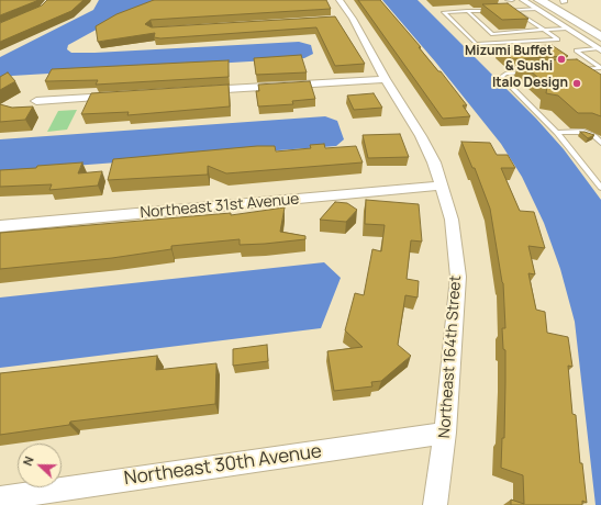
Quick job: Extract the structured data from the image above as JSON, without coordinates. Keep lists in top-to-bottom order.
{
  "streets": {
    "street": ["Northeast 31st Avenue", "Northeast 164th Street", "Northeast 30th Avenue"]
  },
  "crossings": [
    ["Northeast 31st Avenue", "Northeast 164th Street"],
    ["Northeast 164th Street", "Northeast 30th Avenue"]
  ],
  "places": ["Mizumi Buffet & Sushi", "Italo Design"],
  "north": "left"
}
